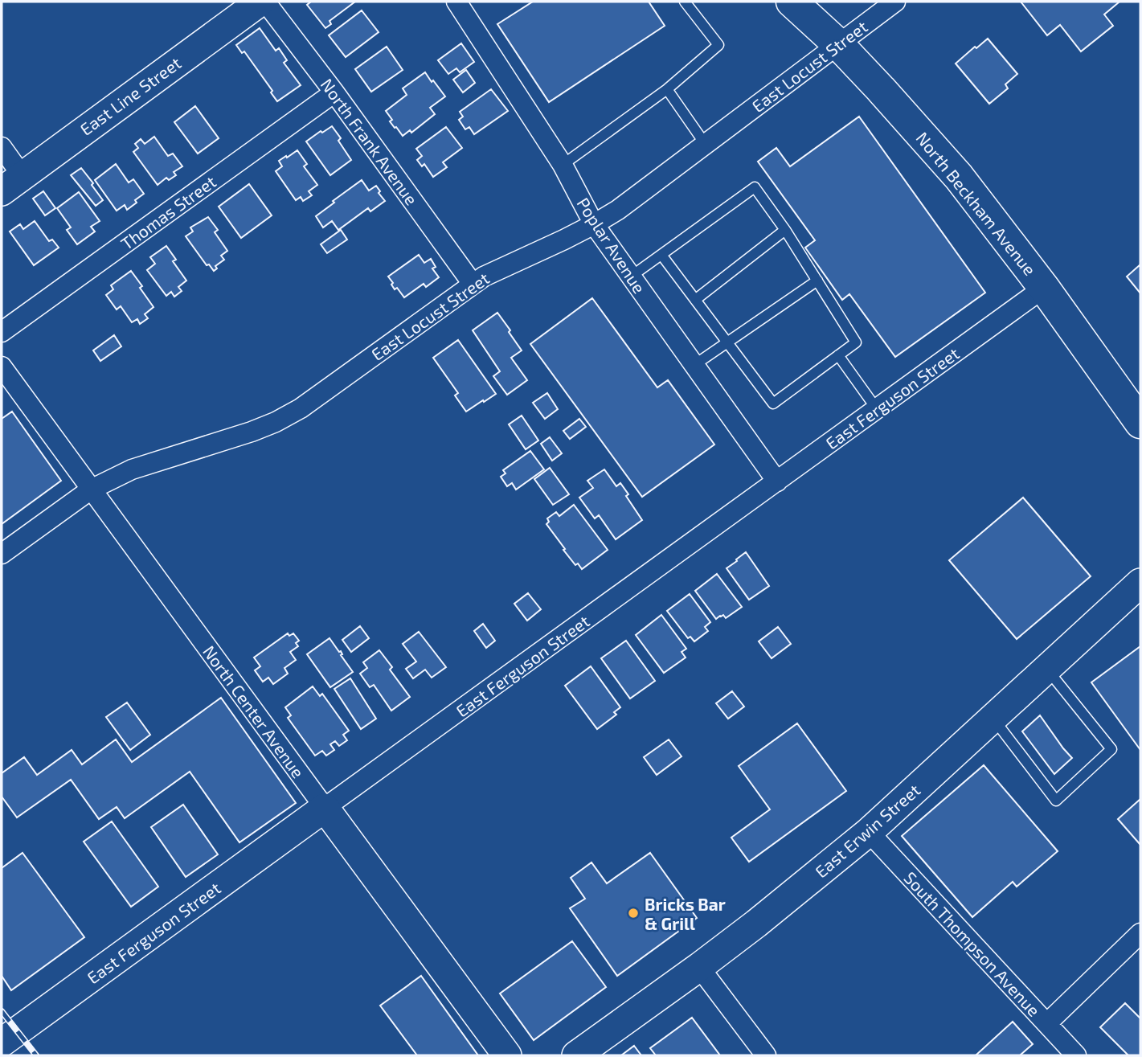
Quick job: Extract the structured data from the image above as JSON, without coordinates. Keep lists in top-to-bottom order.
{
  "streets": {
    "main road": [
      "East Line Street",
      "North Beckham Avenue",
      "East Ferguson Street",
      "North Center Avenue",
      "East Erwin Street"
    ],
    "street": [
      "East Locust Street",
      "North Frank Avenue",
      "Thomas Street",
      "Poplar Avenue",
      "South Thompson Avenue"
    ]
  },
  "crossings": [
    ["East Locust Street", "North Frank Avenue"],
    ["East Locust Street", "North Beckham Avenue"],
    ["East Locust Street", "Poplar Avenue"],
    ["East Locust Street", "North Center Avenue"],
    ["North Frank Avenue", "Thomas Street"],
    ["North Beckham Avenue", "East Ferguson Street"],
    ["Poplar Avenue", "East Ferguson Street"],
    ["East Ferguson Street", "North Center Avenue"],
    ["East Erwin Street", "South Thompson Avenue"]
  ],
  "places": ["Bricks Bar & Grill"]
}
